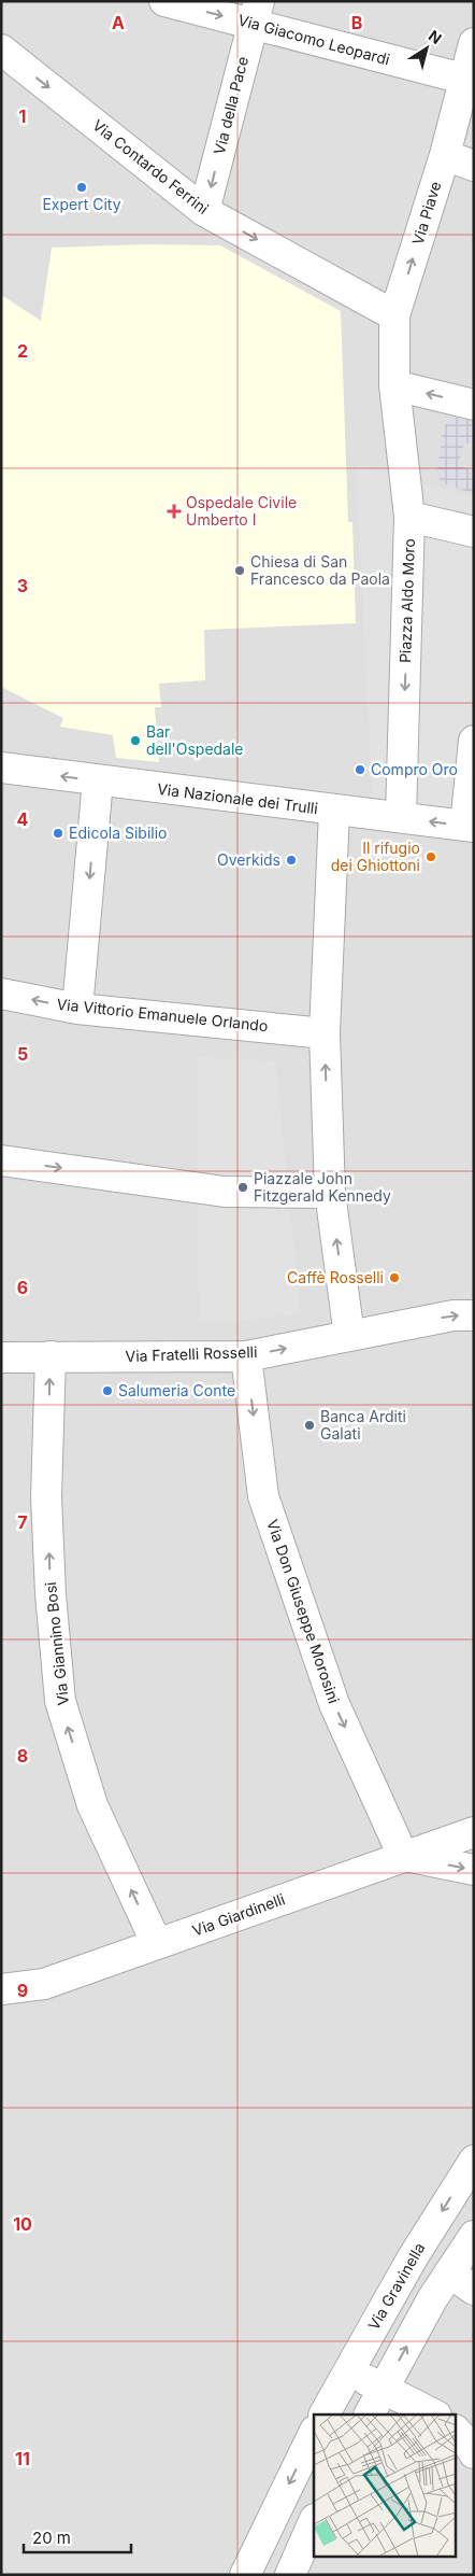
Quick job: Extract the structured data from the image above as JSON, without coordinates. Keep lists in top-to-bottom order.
{
  "streets": {
    "street": [
      "Via Giacomo Leopardi",
      "Via della Pace",
      "Via Contardo Ferrini",
      "Via Piave",
      "Piazza Aldo Moro",
      "Via Nazionale dei Trulli",
      "Via Vittorio Emanuele Orlando",
      "Via Fratelli Rosselli",
      "Via Don Giuseppe Morosini",
      "Via Giannino Bosi",
      "Via Giardinelli",
      "Via Gravinella"
    ]
  },
  "crossings": [
    ["Via Giacomo Leopardi", "Via della Pace"],
    ["Via Giacomo Leopardi", "Via Piave"],
    ["Via della Pace", "Via Contardo Ferrini"],
    ["Via Contardo Ferrini", "Via Piave"],
    ["Via Piave", "Piazza Aldo Moro"],
    ["Piazza Aldo Moro", "Via Nazionale dei Trulli"],
    ["Via Fratelli Rosselli", "Via Don Giuseppe Morosini"],
    ["Via Fratelli Rosselli", "Via Giannino Bosi"],
    ["Via Don Giuseppe Morosini", "Via Giardinelli"],
    ["Via Giannino Bosi", "Via Giardinelli"]
  ],
  "one_way": [
    "Via della Pace",
    "Via Contardo Ferrini",
    "Via Piave",
    "Piazza Aldo Moro",
    "Via Nazionale dei Trulli",
    "Via Don Giuseppe Morosini",
    "Via Giannino Bosi"
  ],
  "places": {
    "other": [
      "Expert City",
      "Chiesa di San Francesco da Paola",
      "Bar dell'Ospedale",
      "Compro Oro",
      "Edicola Sibilio",
      "Il rifugio dei Ghiottoni",
      "Overkids",
      "Piazzale John Fitzgerald Kennedy",
      "Caffè Rosselli",
      "Salumeria Conte",
      "Banca Arditi Galati"
    ],
    "health": ["Ospedale Civile Umberto I"]
  },
  "scale_bar": "20 m",
  "north": "top right",
  "grid": {
    "columns": ["A", "B"],
    "rows": [
      "1",
      "2",
      "3",
      "4",
      "5",
      "6",
      "7",
      "8",
      "9",
      "10",
      "11"
    ]
  }
}
